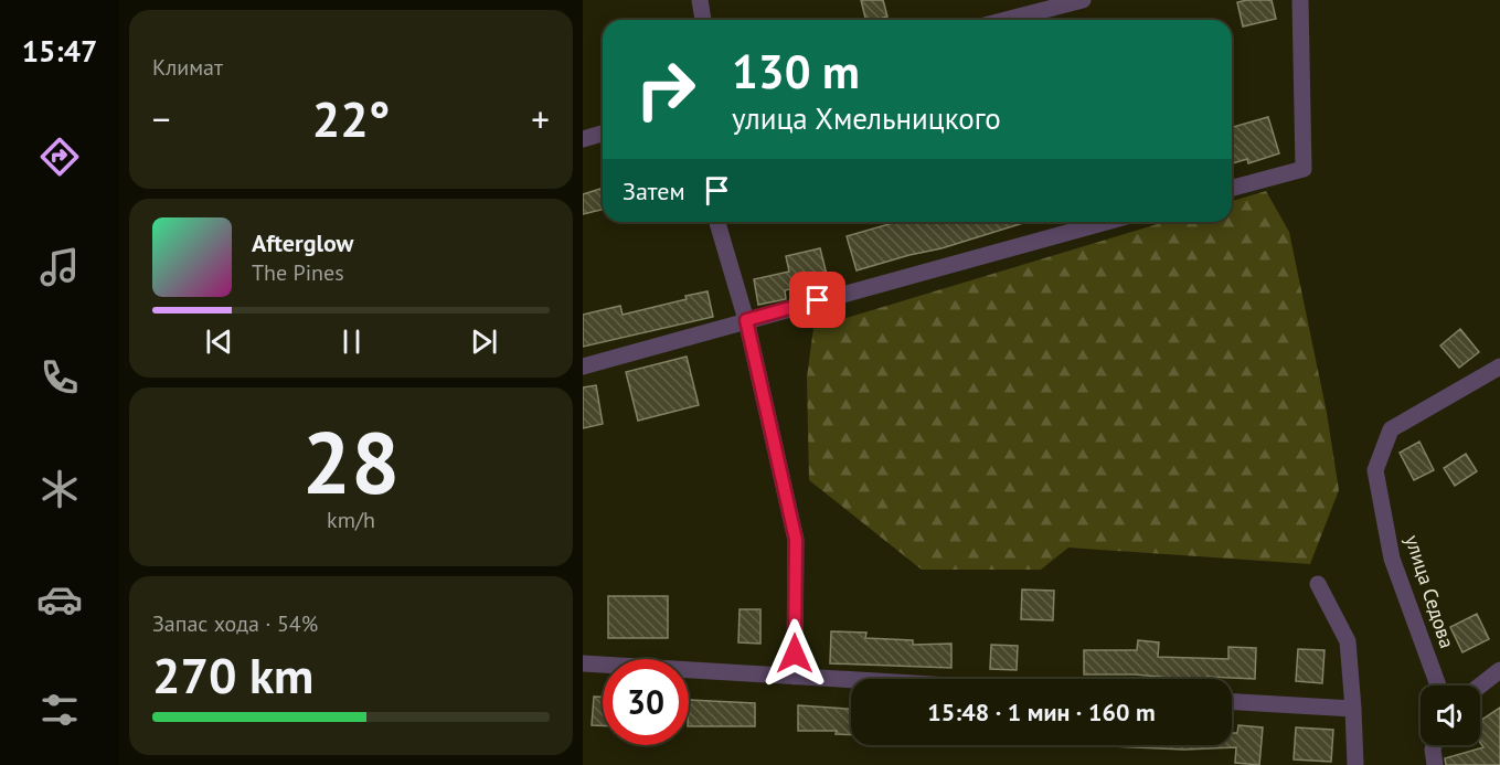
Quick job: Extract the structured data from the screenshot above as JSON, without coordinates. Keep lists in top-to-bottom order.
{
  "streets": {
    "street": ["улица Седова"]
  },
  "page": {
    "tabs": "15:47",
    "tile": [
      "Климат",
      ["28", "km/h"],
      ["Запас хода · 54%", "270 km"]
    ],
    "turn": ["130 m", "улица Хмельницкого"],
    "heat": ["−", "22°", "+"],
    "then": "Затем",
    "song": ["Afterglow", "The Pines"],
    "limit": "30",
    "trip": "15:48 · 1 мин · 160 m"
  }
}
